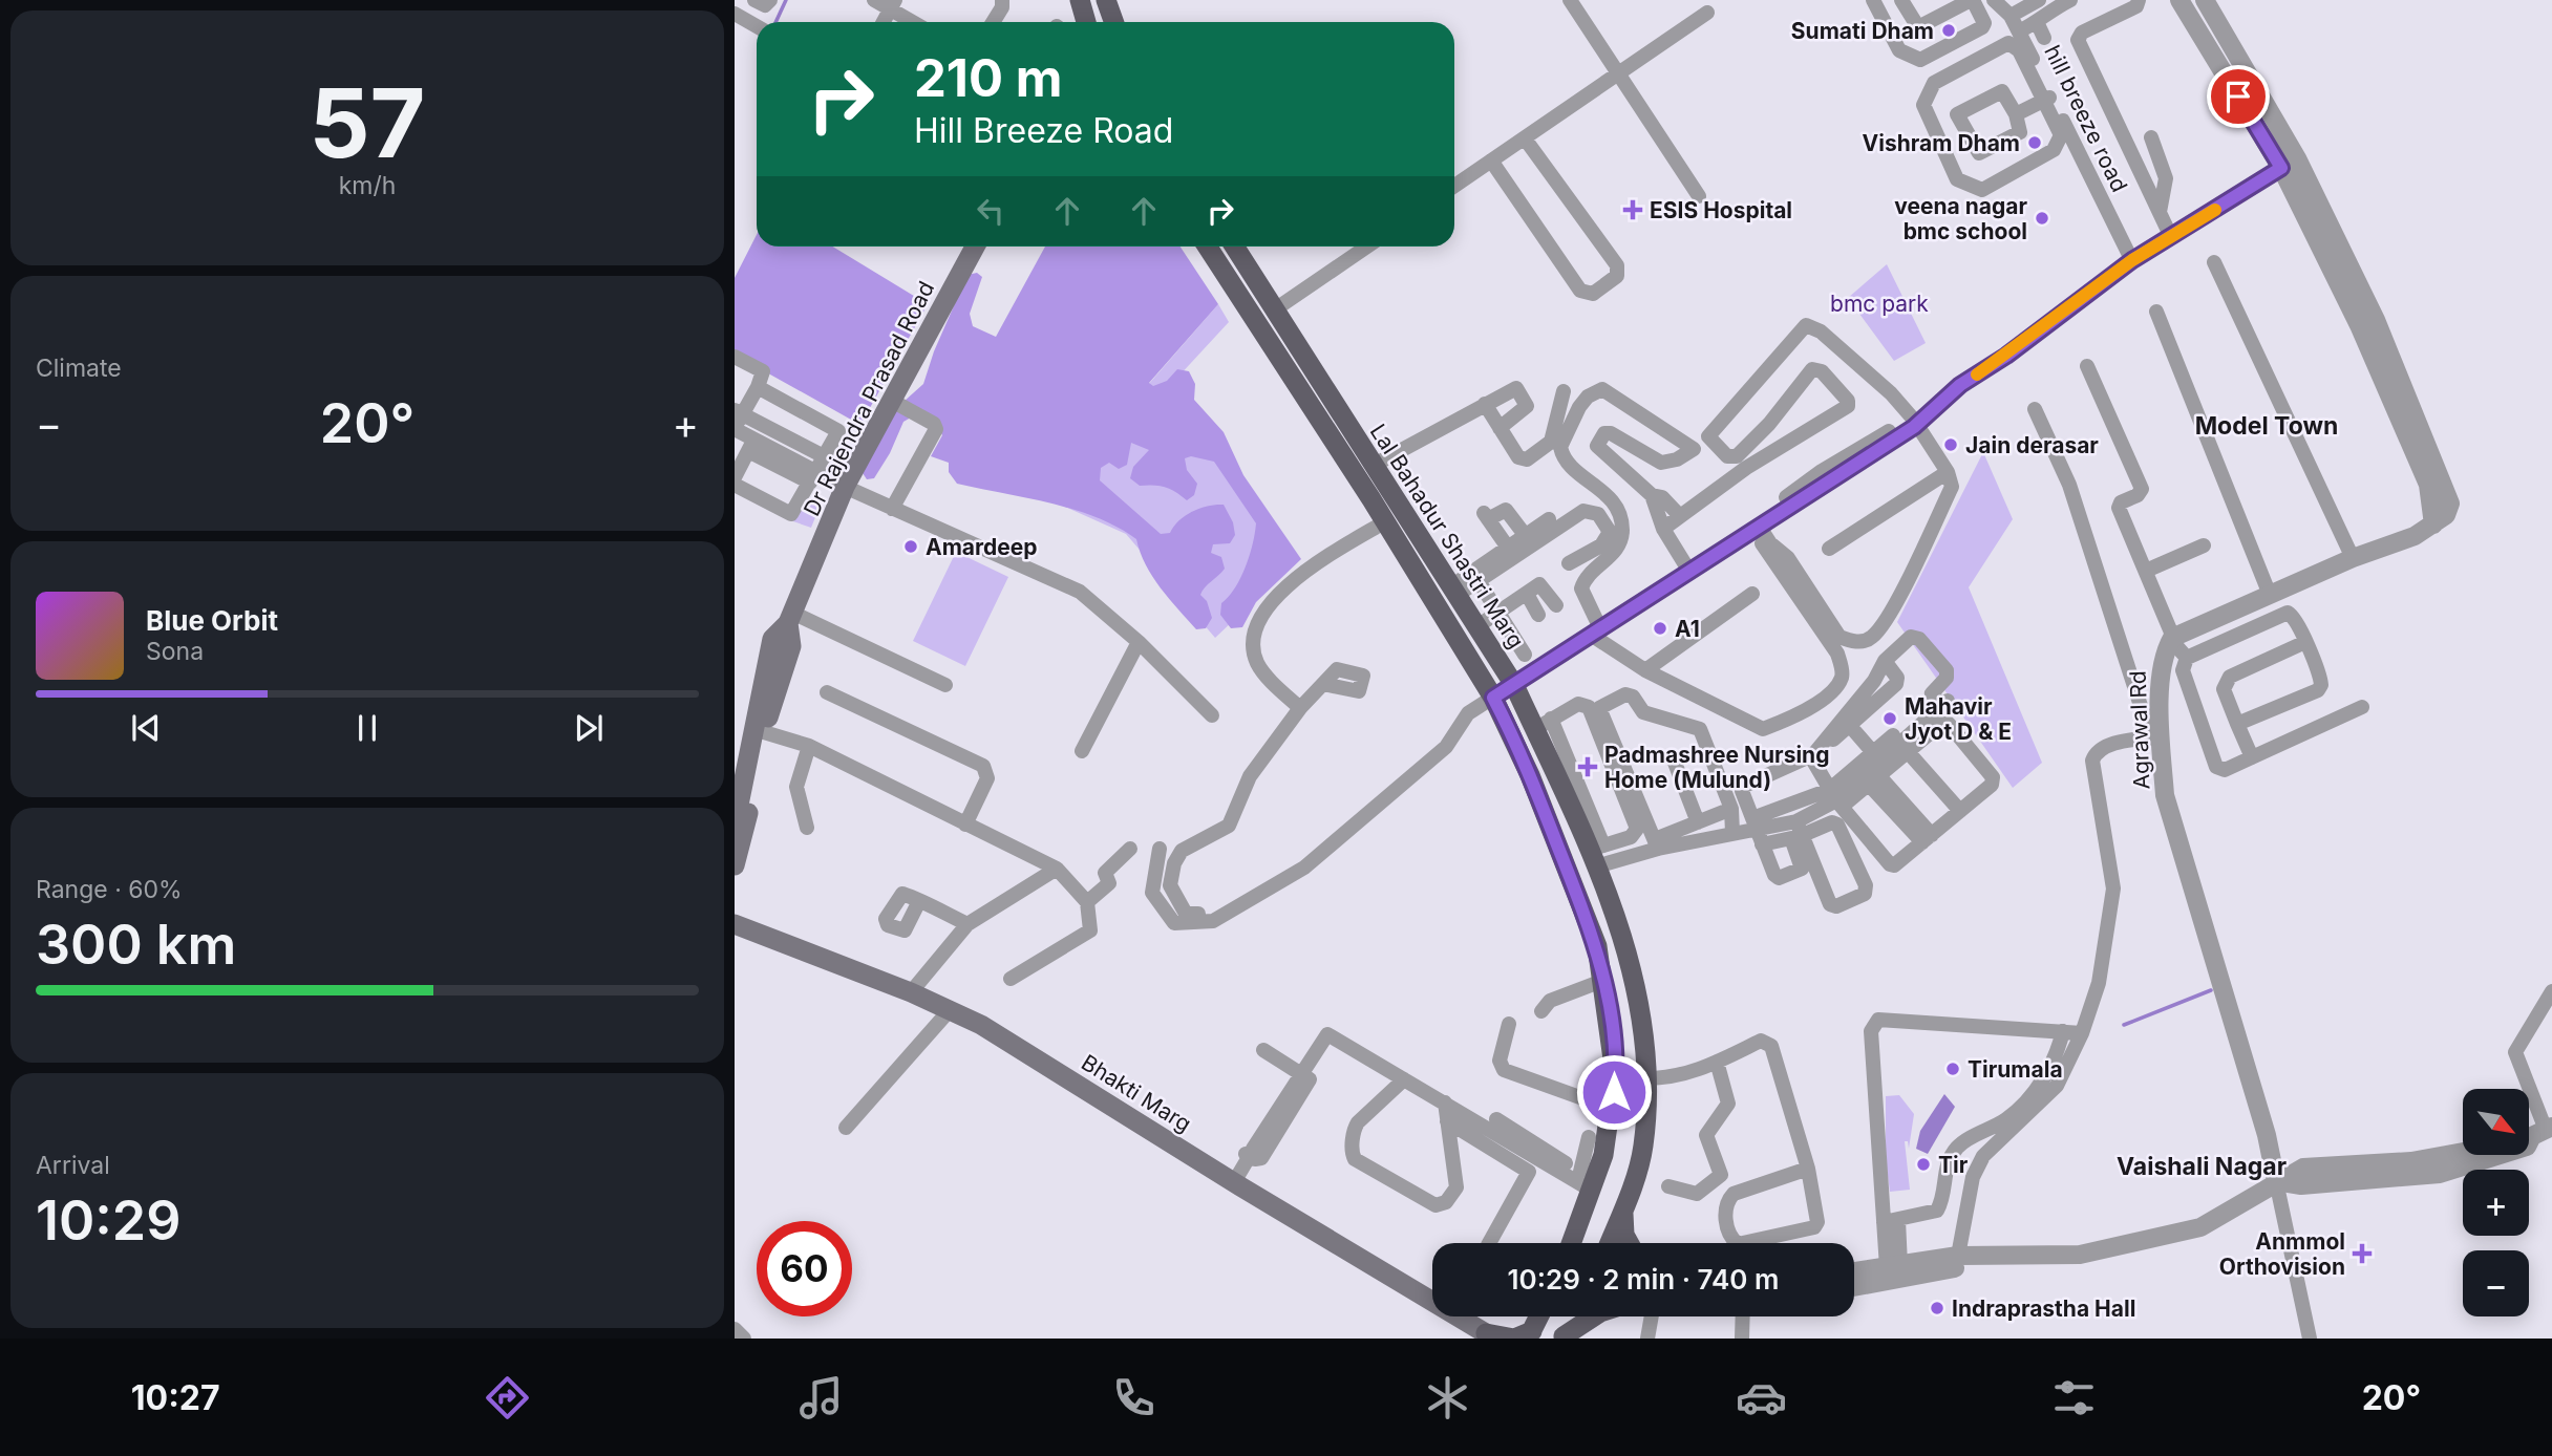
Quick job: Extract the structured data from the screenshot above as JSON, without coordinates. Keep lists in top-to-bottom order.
{
  "streets": {
    "main road": ["Dr Rajendra Prasad Road", "Lal Bahadur Shastri Marg", "Bhakti Marg"],
    "street": ["hill breeze road", "Agrawal Rd"]
  },
  "districts": ["Model Town", "Vaishali Nagar"],
  "parks": ["bmc park"],
  "places": {
    "other": [
      "Sumati Dham",
      "Vishram Dham",
      "veena nagar bmc school",
      "Jain derasar",
      "Amardeep",
      "A1",
      "Mahavir Jyot D & E",
      "Tirumala",
      "Tir",
      "Indraprastha Hall"
    ],
    "health": ["ESIS Hospital", "Padmashree Nursing Home (Mulund)", "Anmmol Orthovision"]
  },
  "north": "bottom right",
  "page": {
    "tile": [
      ["57", "km/h"],
      "Climate",
      ["Range · 60%", "300 km"],
      ["Arrival", "10:29"]
    ],
    "turn": ["210 m", "Hill Breeze Road"],
    "heat": ["−", "20°", "+"],
    "song": ["Blue Orbit", "Sona"],
    "map_buttons": ["+", "−"],
    "limit": "60",
    "trip": "10:29 · 2 min · 740 m",
    "tabs": ["10:27", "20°"]
  }
}
